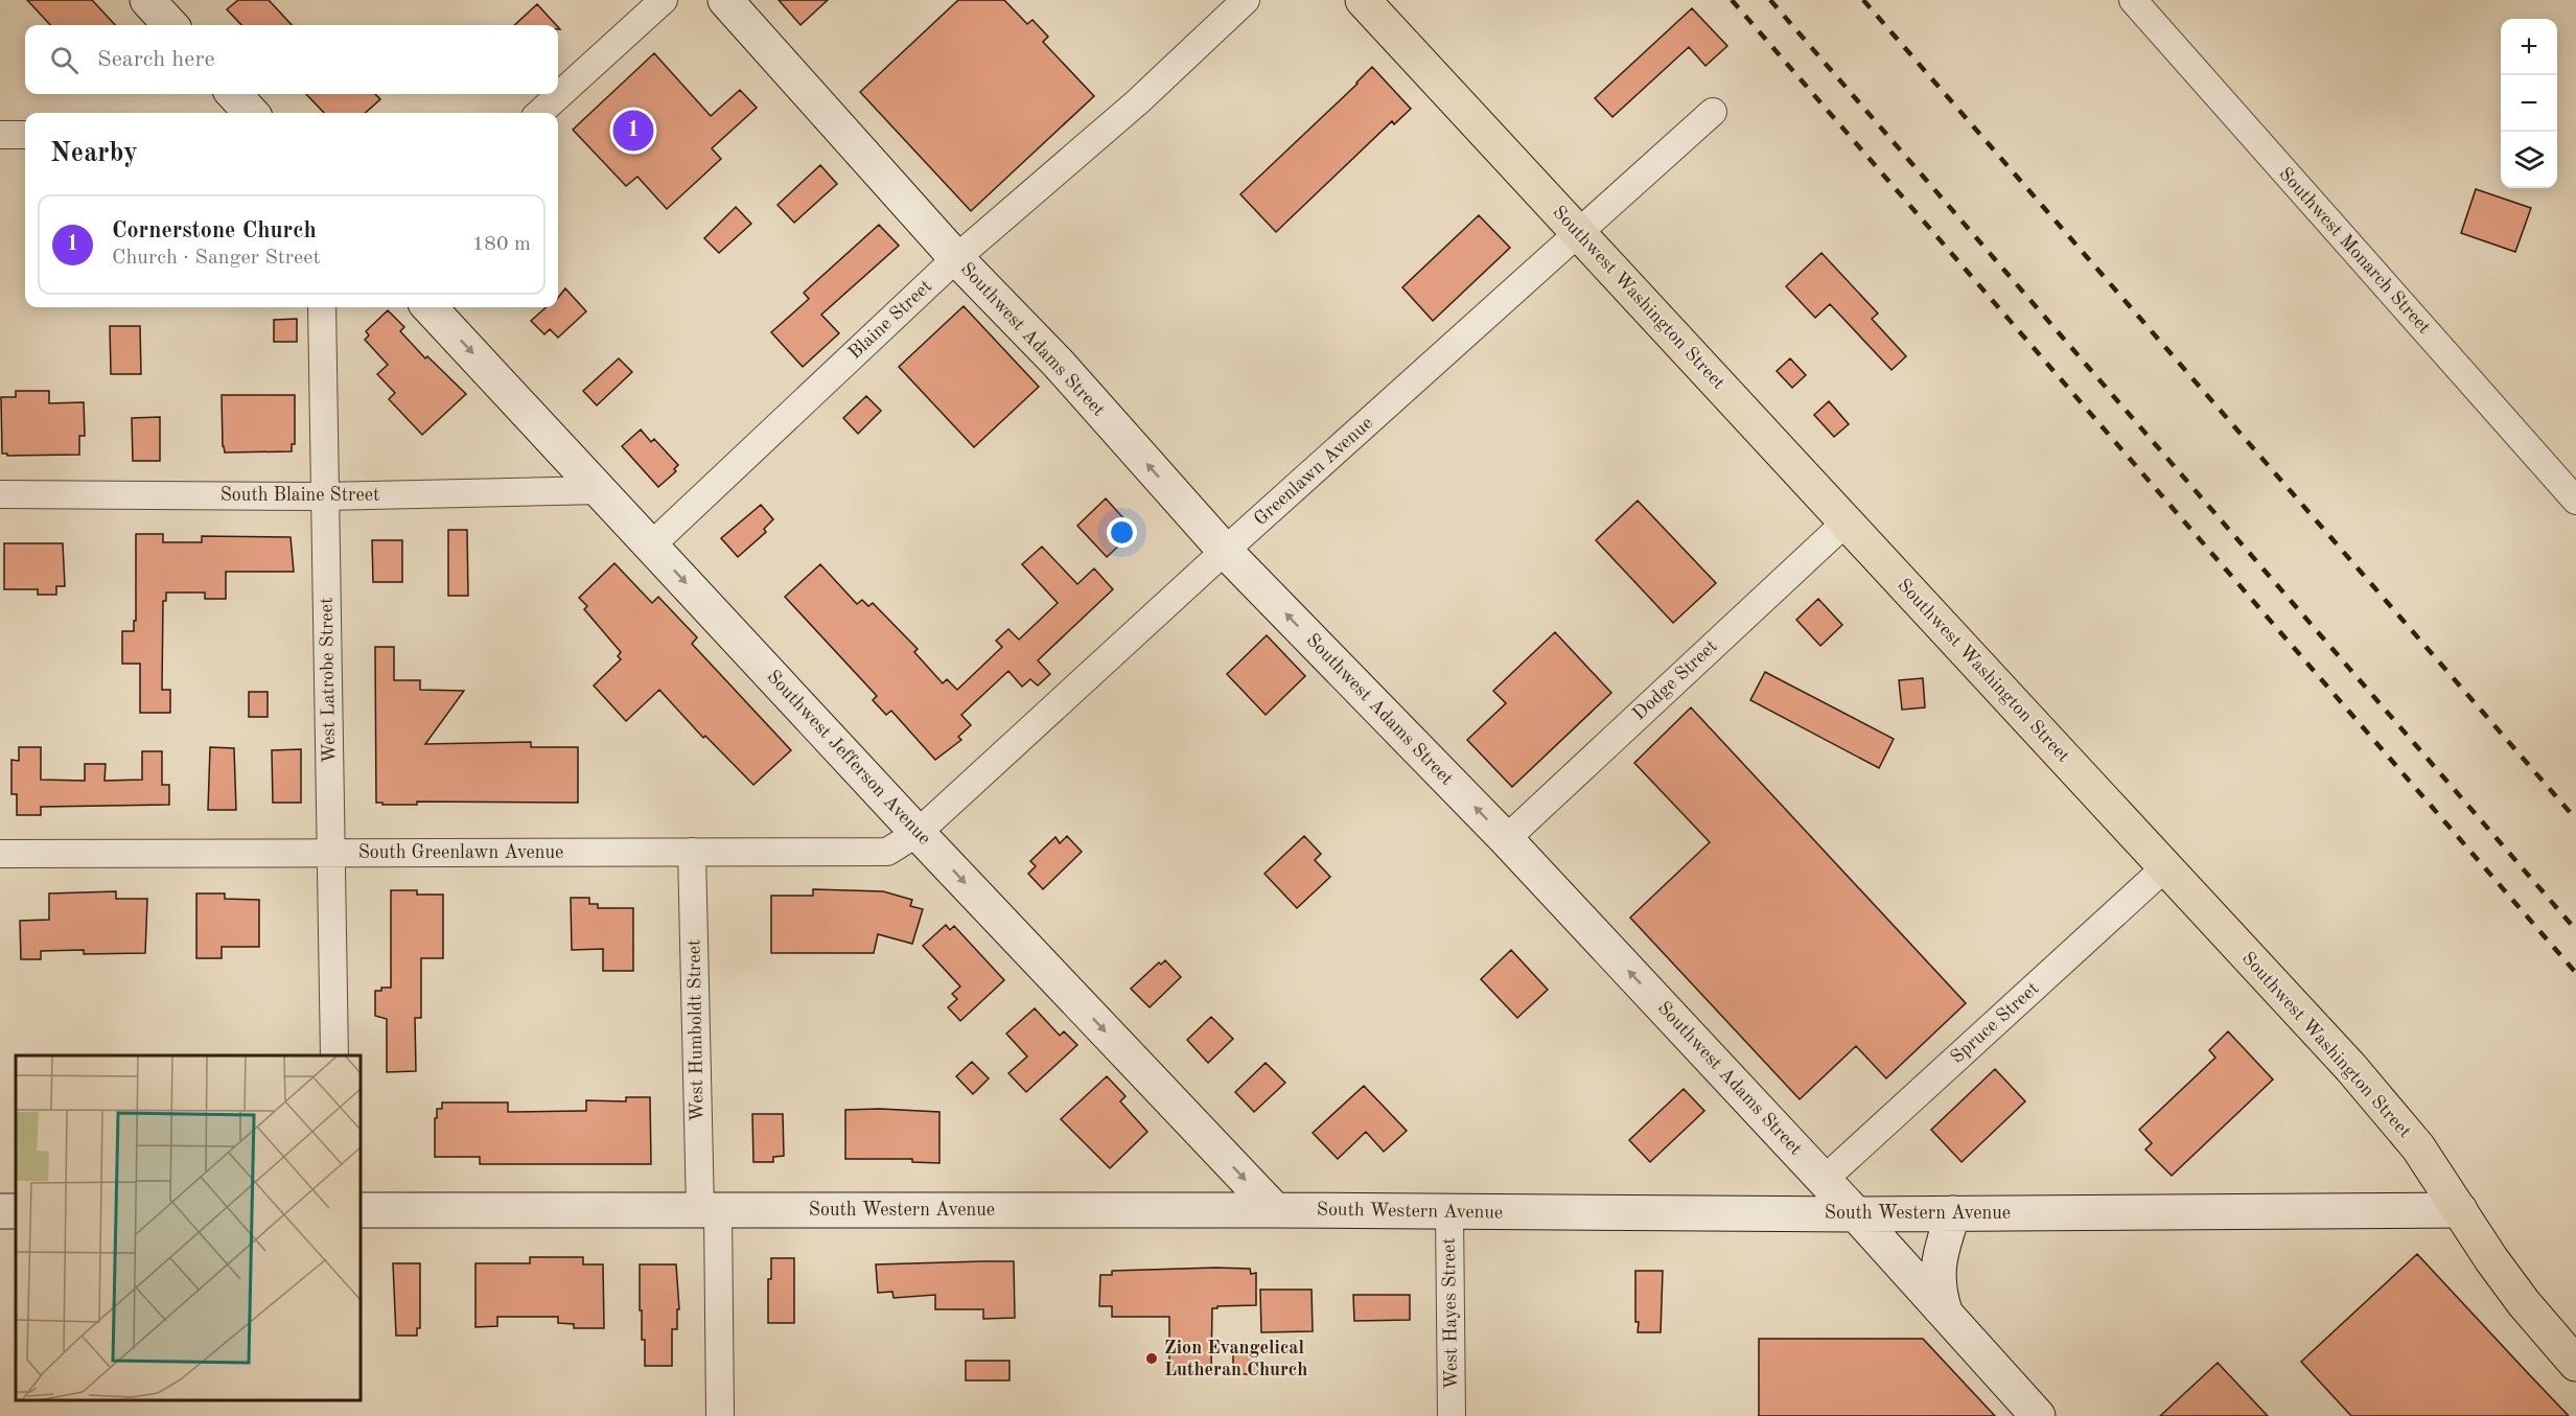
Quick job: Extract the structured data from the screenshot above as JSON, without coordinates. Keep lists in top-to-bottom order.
{
  "streets": {
    "main road": [
      "Southwest Washington Street",
      "Southwest Adams Street",
      "Southwest Jefferson Avenue",
      "South Western Avenue"
    ],
    "street": [
      "Southwest Monarch Street",
      "Blaine Street",
      "Greenlawn Avenue",
      "South Blaine Street",
      "West Latrobe Street",
      "Dodge Street",
      "South Greenlawn Avenue",
      "Spruce Street",
      "West Humboldt Street",
      "West Hayes Street"
    ]
  },
  "crossings": [
    ["Southwest Washington Street", "Greenlawn Avenue"],
    ["Southwest Washington Street", "Dodge Street"],
    ["Southwest Washington Street", "Spruce Street"],
    ["Southwest Washington Street", "South Western Avenue"],
    ["Blaine Street", "Southwest Adams Street"],
    ["Blaine Street", "Southwest Jefferson Avenue"],
    ["Southwest Adams Street", "Greenlawn Avenue"],
    ["Southwest Adams Street", "Dodge Street"],
    ["Southwest Adams Street", "Spruce Street"],
    ["Southwest Adams Street", "South Western Avenue"],
    ["Greenlawn Avenue", "Southwest Jefferson Avenue"],
    ["Greenlawn Avenue", "South Greenlawn Avenue"],
    ["South Blaine Street", "West Latrobe Street"],
    ["South Blaine Street", "Southwest Jefferson Avenue"],
    ["West Latrobe Street", "South Greenlawn Avenue"],
    ["Southwest Jefferson Avenue", "South Greenlawn Avenue"],
    ["Southwest Jefferson Avenue", "South Western Avenue"],
    ["South Greenlawn Avenue", "West Humboldt Street"],
    ["West Humboldt Street", "South Western Avenue"],
    ["South Western Avenue", "West Hayes Street"]
  ],
  "one_way": ["Southwest Adams Street", "Southwest Jefferson Avenue"],
  "places": ["Zion Evangelical Lutheran Church"],
  "page": {
    "map_buttons": ["+", "−"],
    "search": "Search here",
    "pins": "1",
    "heading": "Nearby",
    "list": [
      {
        "mark": "1",
        "name": "Cornerstone Church",
        "note": "Church · Sanger Street",
        "value": "180 m"
      }
    ]
  }
}
